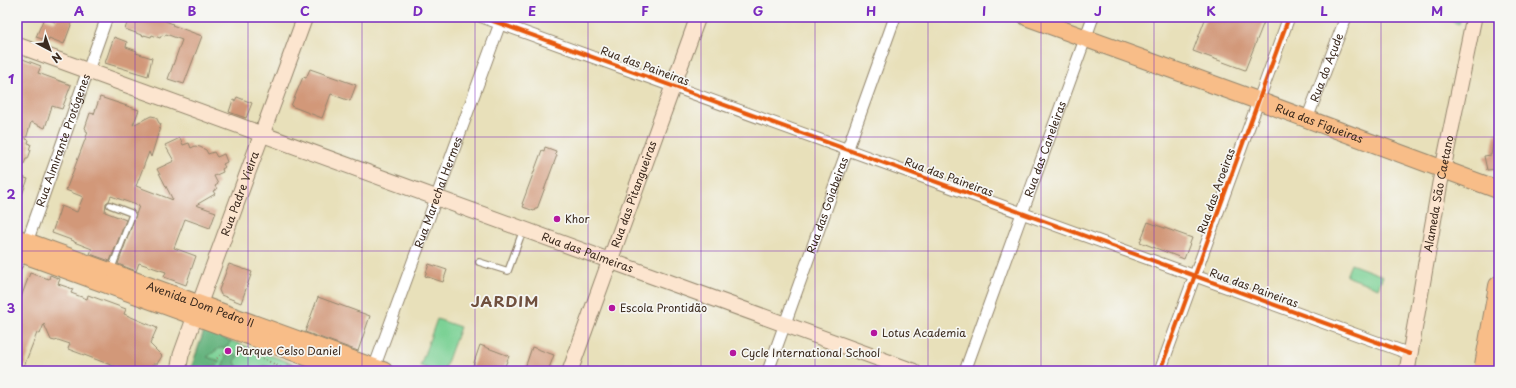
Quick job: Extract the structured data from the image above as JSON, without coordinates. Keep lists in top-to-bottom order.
{
  "streets": {
    "main road": [
      "Rua das Figueiras",
      "Rua Padre Vieira",
      "Rua das Pitangueiras",
      "Alameda São Caetano",
      "Rua das Palmeiras",
      "Avenida Dom Pedro II"
    ],
    "street": [
      "Rua das Paineiras",
      "Rua do Açude",
      "Rua Almirante Protógenes",
      "Rua das Caneleiras",
      "Rua das Aroeiras",
      "Rua Marechal Hermes",
      "Rua das Goiabeiras"
    ]
  },
  "crossings": [
    ["Rua das Paineiras", "Rua das Caneleiras"],
    ["Rua das Paineiras", "Rua das Aroeiras"],
    ["Rua das Paineiras", "Rua Marechal Hermes"],
    ["Rua das Paineiras", "Rua das Pitangueiras"],
    ["Rua das Paineiras", "Alameda São Caetano"],
    ["Rua das Paineiras", "Rua das Goiabeiras"],
    ["Rua do Açude", "Rua das Figueiras"],
    ["Rua das Figueiras", "Rua das Caneleiras"],
    ["Rua das Figueiras", "Rua das Aroeiras"],
    ["Rua das Figueiras", "Alameda São Caetano"],
    ["Rua Almirante Protógenes", "Rua das Palmeiras"],
    ["Rua Almirante Protógenes", "Avenida Dom Pedro II"],
    ["Rua Marechal Hermes", "Rua das Palmeiras"],
    ["Rua Marechal Hermes", "Avenida Dom Pedro II"],
    ["Rua Padre Vieira", "Rua das Palmeiras"],
    ["Rua Padre Vieira", "Avenida Dom Pedro II"],
    ["Rua das Pitangueiras", "Rua das Palmeiras"],
    ["Rua das Goiabeiras", "Rua das Palmeiras"]
  ],
  "districts": ["JARDIM"],
  "places": [
    "Khor",
    "Escola Prontidão",
    "Lotus Academia",
    "Parque Celso Daniel",
    "Cycle International School"
  ],
  "north": "bottom right",
  "grid": {
    "columns": [
      "A",
      "B",
      "C",
      "D",
      "E",
      "F",
      "G",
      "H",
      "I",
      "J",
      "K",
      "L",
      "M"
    ],
    "rows": ["1", "2", "3"]
  }
}
